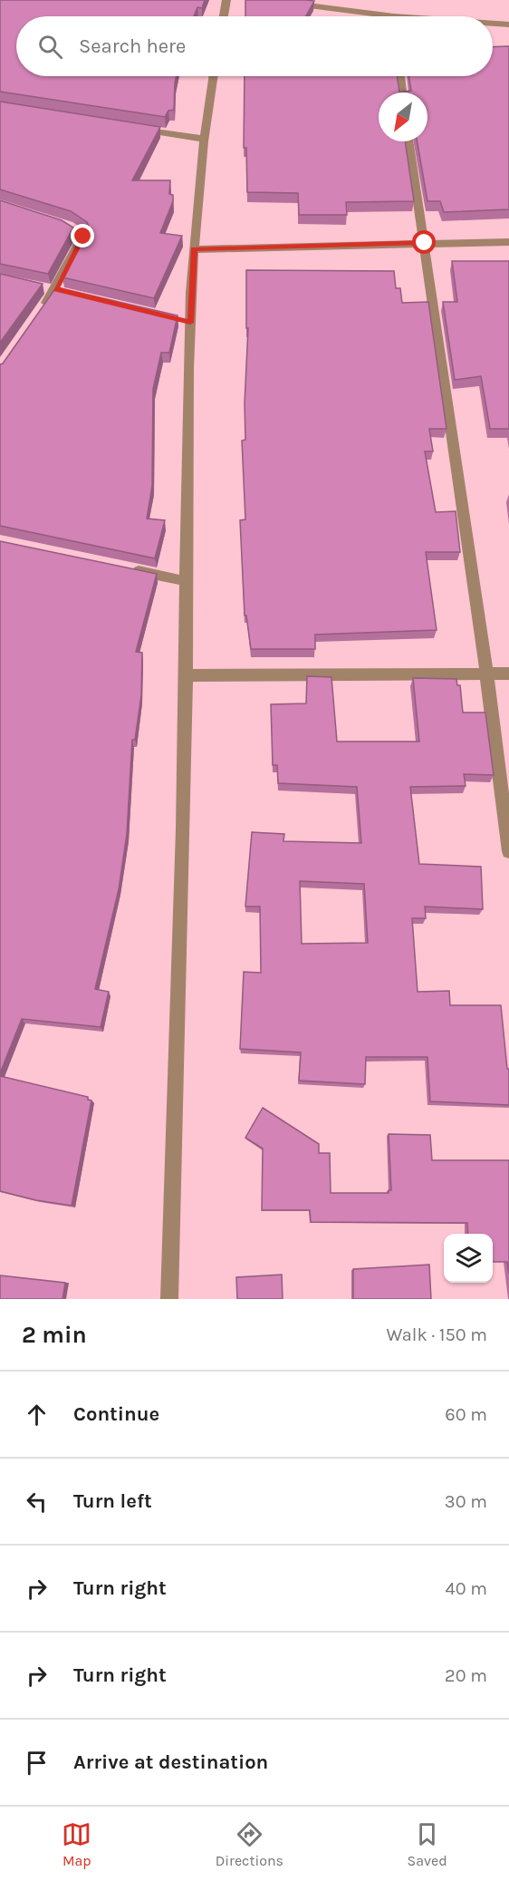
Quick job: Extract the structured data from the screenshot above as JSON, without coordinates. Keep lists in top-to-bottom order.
{
  "north": "bottom left",
  "page": {
    "search": "Search here",
    "heading": ["2 min", "Walk · 150 m"],
    "list": [
      ["Continue", "60 m"],
      ["Turn left", "30 m"],
      ["Turn right", "40 m"],
      ["Turn right", "20 m"],
      "Arrive at destination"
    ],
    "nav": ["Map", "Directions", "Saved"]
  }
}
